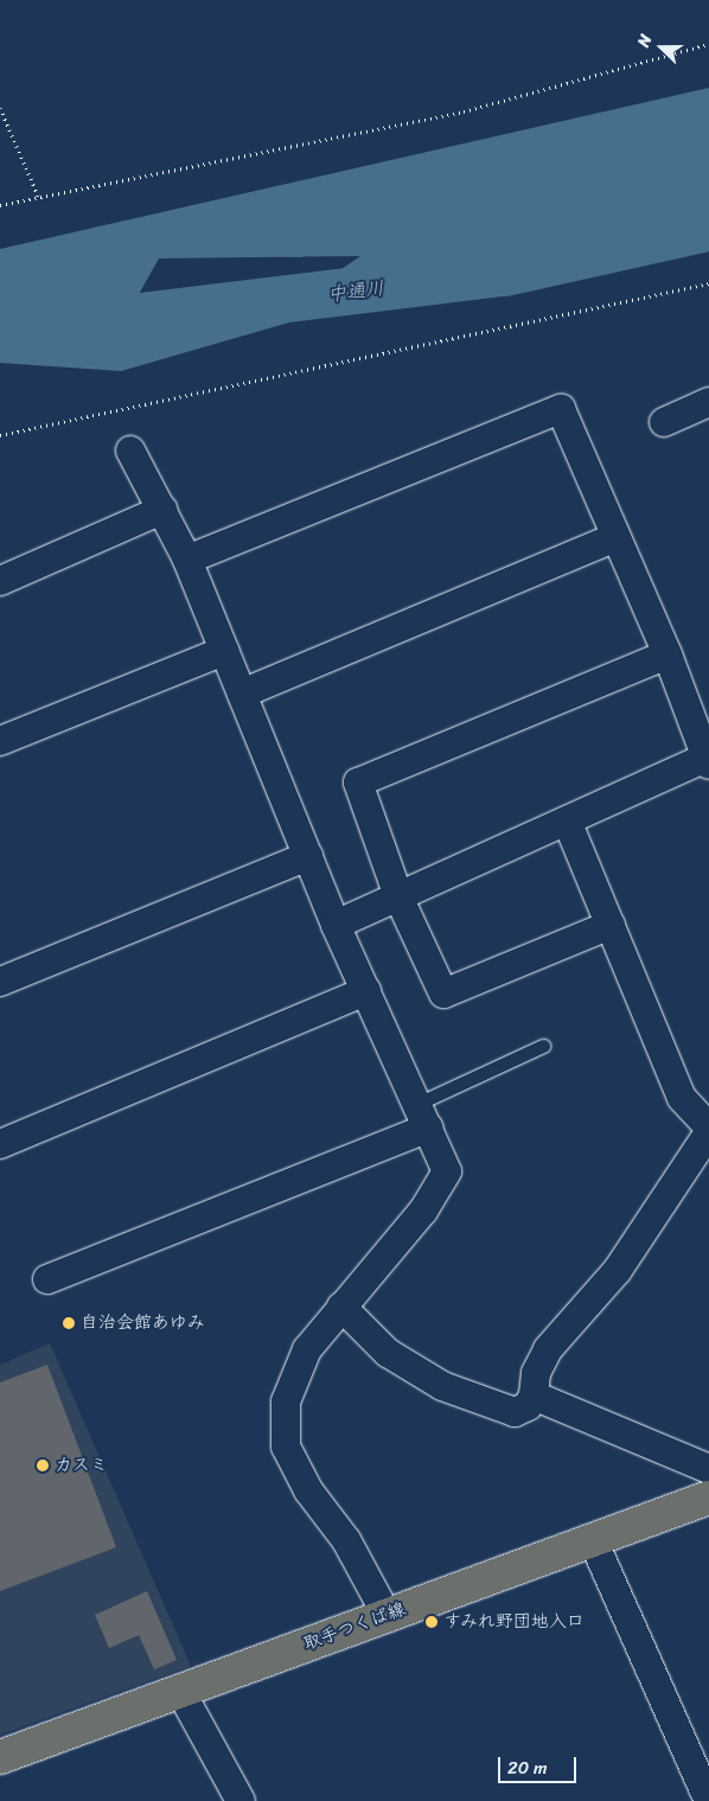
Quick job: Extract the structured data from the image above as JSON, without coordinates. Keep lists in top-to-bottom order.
{
  "streets": {
    "main road": ["取手つくば線"]
  },
  "water": ["中通川"],
  "places": ["自治会館あゆみ", "カスミ", "すみれ野団地入口"],
  "scale_bar": "20 m",
  "north": "left"
}
